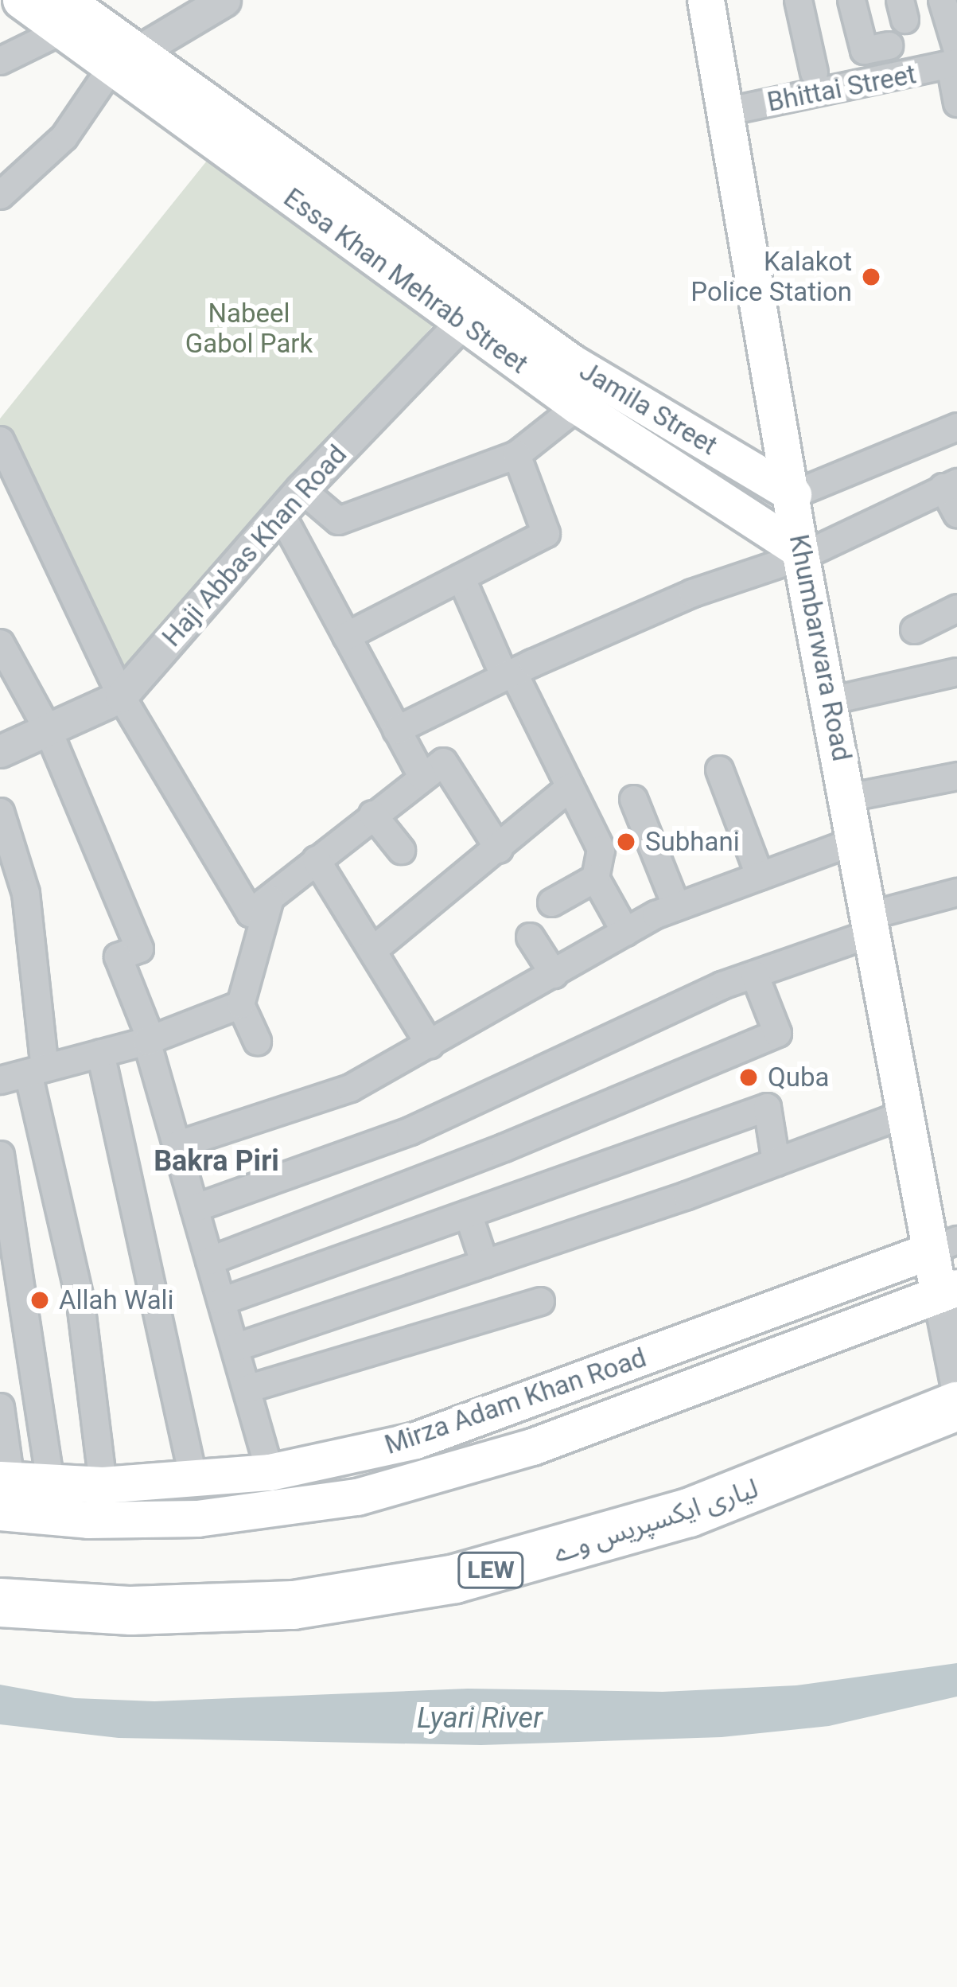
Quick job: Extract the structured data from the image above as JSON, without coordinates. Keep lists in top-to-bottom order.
{
  "streets": {
    "highway": ["لیاری ایکسپریس وے", "LEW"],
    "main road": [
      "Essa Khan Mehrab Street",
      "Jamila Street",
      "Khumbarwara Road",
      "Mirza Adam Khan Road"
    ],
    "street": ["Bhittai Street", "Haji Abbas Khan Road"]
  },
  "crossings": [
    ["Bhittai Street", "Khumbarwara Road"],
    ["Essa Khan Mehrab Street", "Jamila Street"],
    ["Essa Khan Mehrab Street", "Haji Abbas Khan Road"],
    ["Essa Khan Mehrab Street", "Khumbarwara Road"],
    ["Jamila Street", "Haji Abbas Khan Road"],
    ["Jamila Street", "Khumbarwara Road"],
    ["Khumbarwara Road", "Mirza Adam Khan Road"]
  ],
  "districts": ["Bakra Piri"],
  "water": ["Lyari River"],
  "parks": ["Nabeel Gabol Park"],
  "places": [
    "Kalakot Police Station",
    "Subhani",
    "Quba",
    "Allah Wali"
  ]
}
